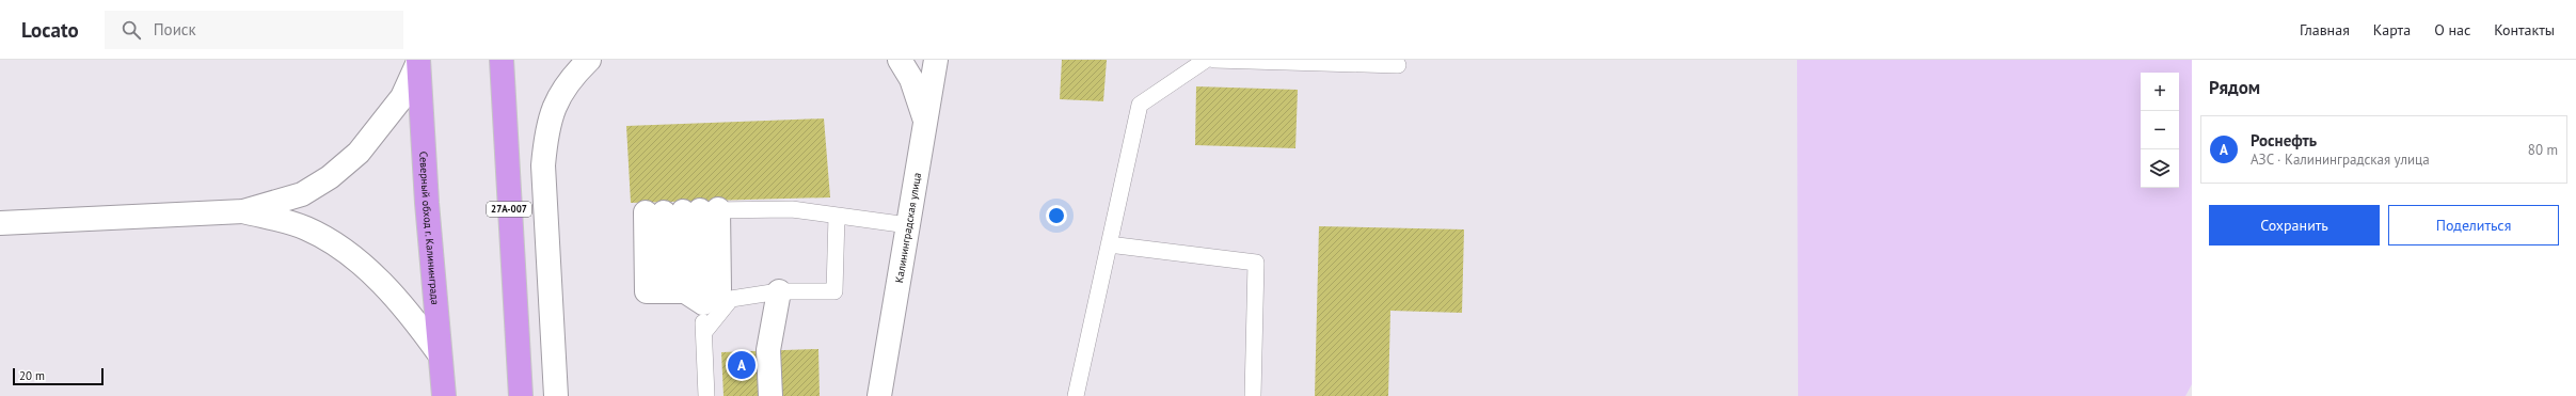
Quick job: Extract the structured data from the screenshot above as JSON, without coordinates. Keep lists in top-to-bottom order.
{
  "streets": {
    "highway": ["27А-007", "Северный обход г. Калининграда"],
    "street": ["Калининградская улица"]
  },
  "scale_bar": "20 m",
  "page": {
    "header": "Locato",
    "search": "Поиск",
    "nav": [
      "Главная",
      "Карта",
      "О нас",
      "Контакты"
    ],
    "heading": "Рядом",
    "map_buttons": ["+", "−"],
    "list": [
      {
        "mark": "A",
        "name": "Роснефть",
        "note": "АЗС · Калининградская улица",
        "value": "80 m"
      }
    ],
    "buttons": ["Сохранить", "Поделиться"],
    "pins": "A",
    "scale": "20 m"
  }
}
